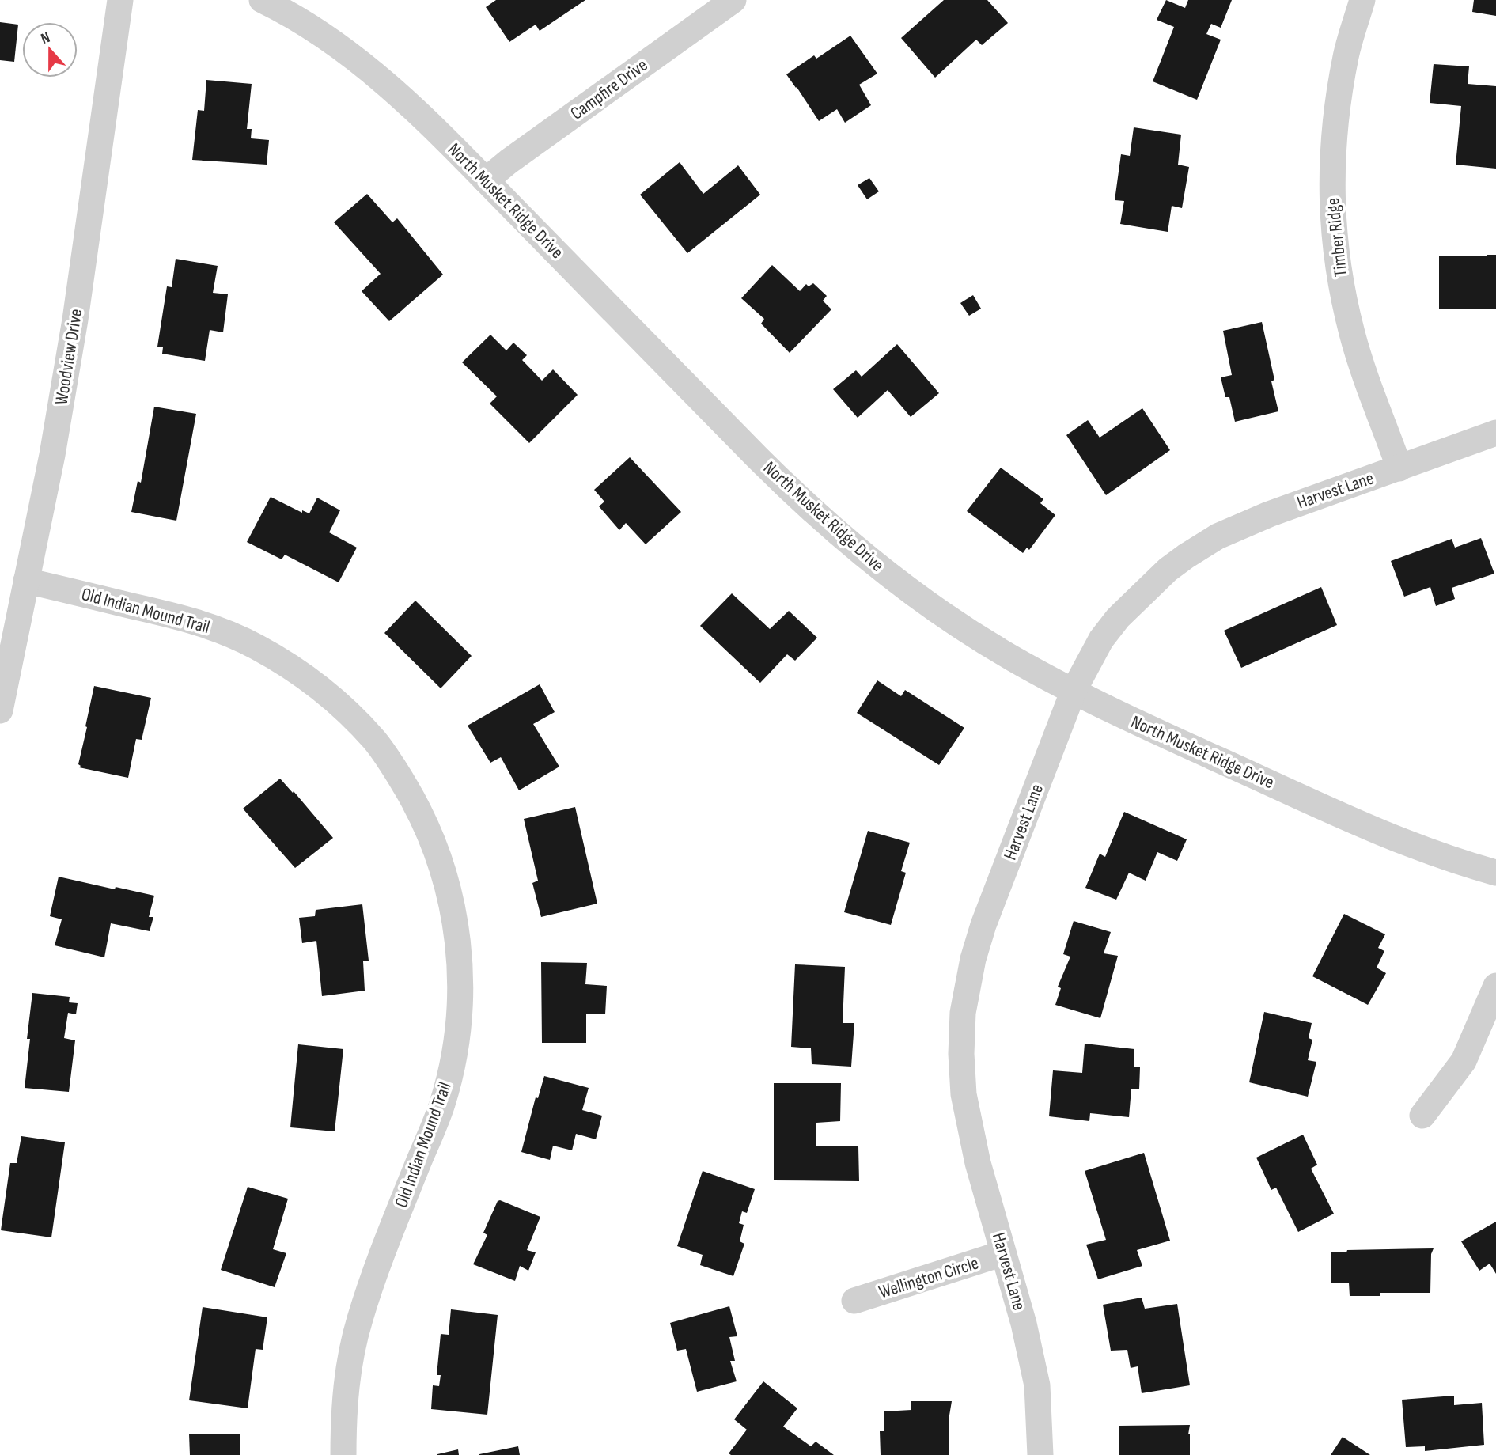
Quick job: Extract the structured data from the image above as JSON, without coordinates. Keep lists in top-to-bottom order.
{
  "streets": {
    "street": [
      "Campfire Drive",
      "North Musket Ridge Drive",
      "Timber Ridge",
      "Woodview Drive",
      "Harvest Lane",
      "Old Indian Mound Trail",
      "Wellington Circle"
    ]
  },
  "crossings": [
    ["Campfire Drive", "North Musket Ridge Drive"],
    ["North Musket Ridge Drive", "Harvest Lane"],
    ["Timber Ridge", "Harvest Lane"],
    ["Woodview Drive", "Old Indian Mound Trail"],
    ["Harvest Lane", "Wellington Circle"]
  ],
  "north": "top"
}
